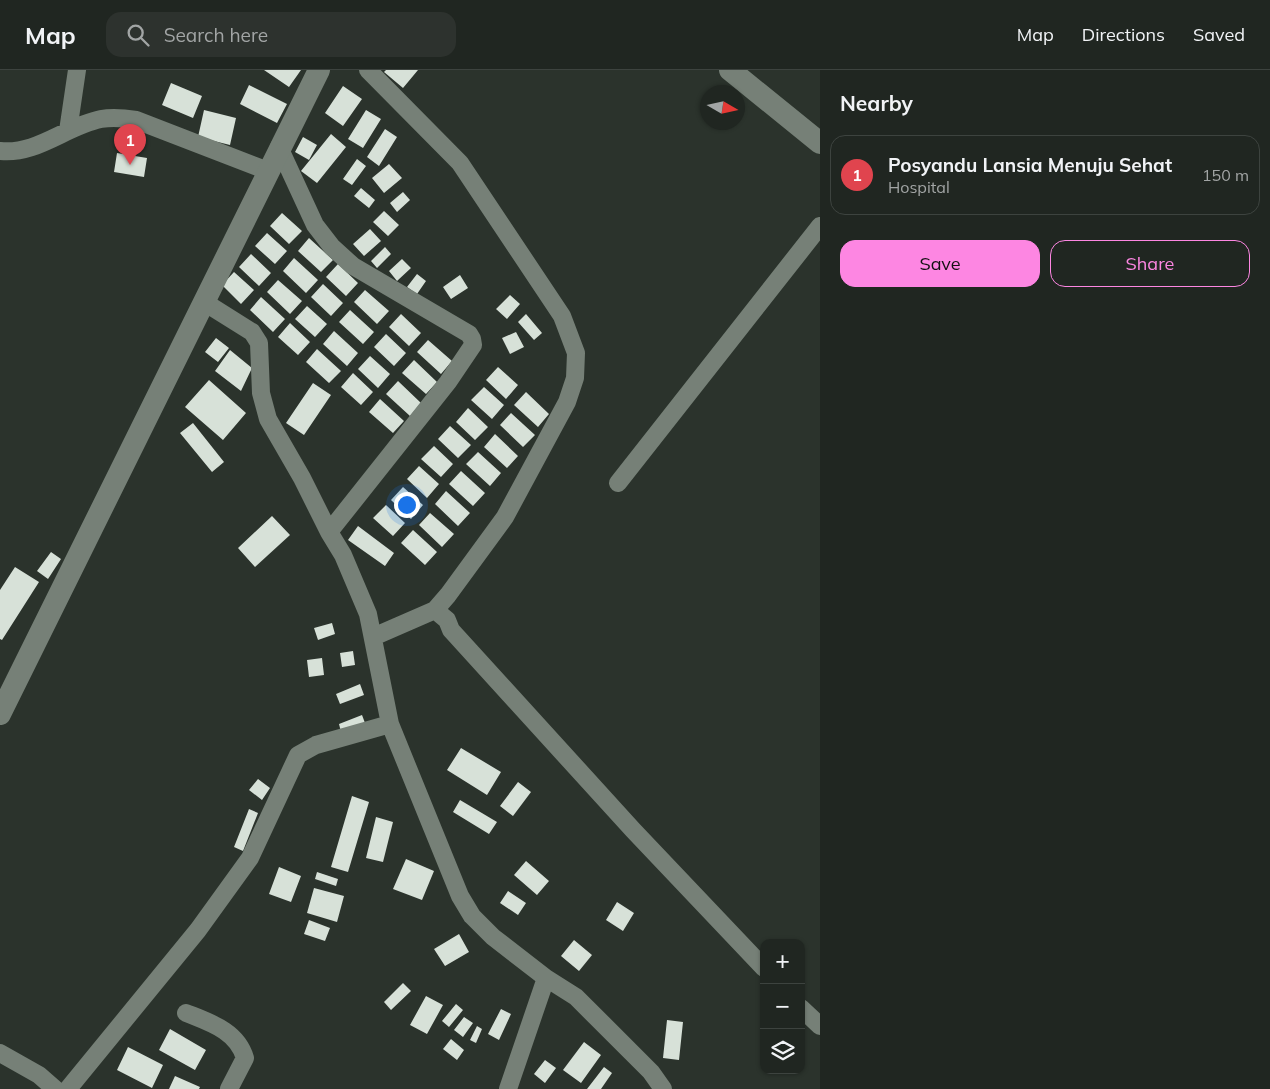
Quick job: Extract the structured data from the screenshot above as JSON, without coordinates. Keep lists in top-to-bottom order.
{
  "north": "right",
  "page": {
    "header": "Map",
    "search": "Search here",
    "nav": ["Map", "Directions", "Saved"],
    "heading": "Nearby",
    "pins": "1",
    "list": [
      {
        "mark": "1",
        "name": "Posyandu Lansia Menuju Sehat",
        "note": "Hospital",
        "value": "150 m"
      }
    ],
    "buttons": ["Save", "Share"],
    "map_buttons": ["+", "−"]
  }
}
